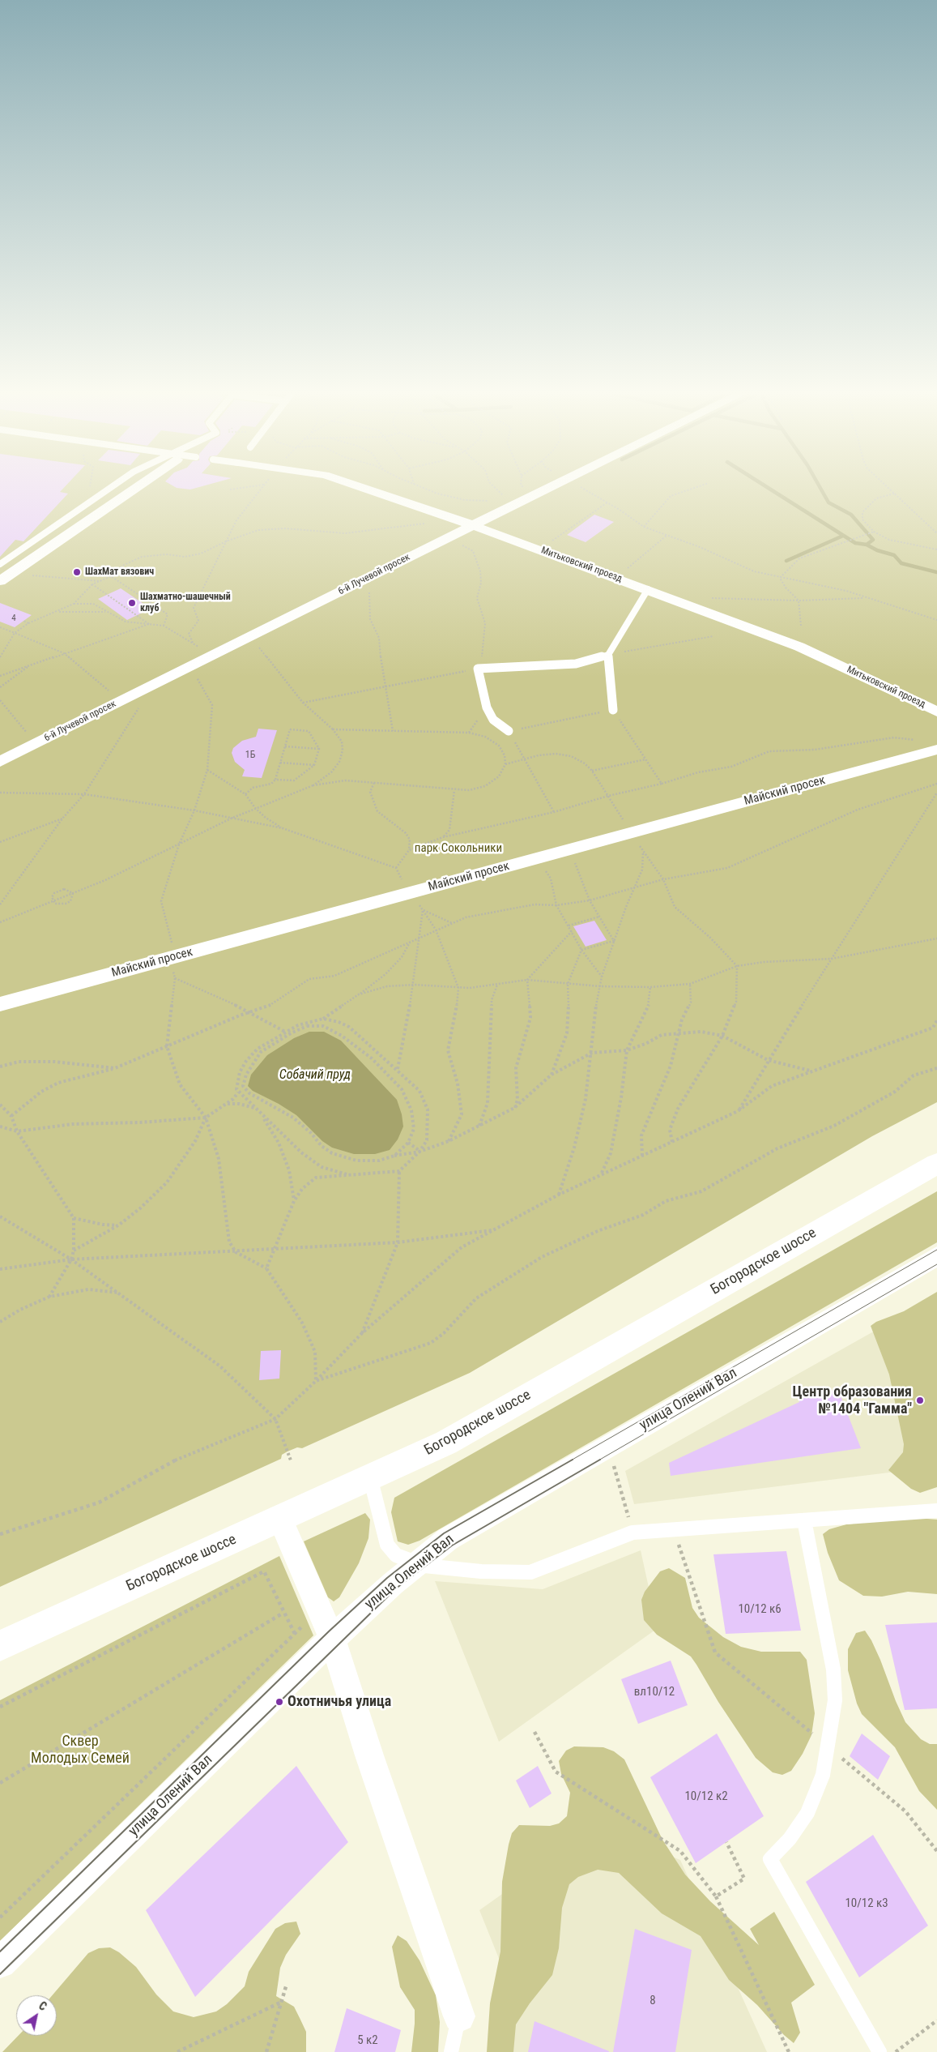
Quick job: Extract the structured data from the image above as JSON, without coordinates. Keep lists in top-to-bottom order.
{
  "streets": {
    "main road": ["Богородское шоссе"],
    "street": [
      "Митьковский проезд",
      "6-й Лучевой просек",
      "Майский просек",
      "улица Олений Вал"
    ]
  },
  "crossings": [
    ["Митьковский проезд", "6-й Лучевой просек"]
  ],
  "water": ["Собачий пруд"],
  "parks": ["парк Сокольники", "Сквер Молодых Семей"],
  "places": [
    "ШахМат вязович",
    "Шахматно-шашечный клуб",
    "Центр образования №1404 \"Гамма\"",
    "Охотничья улица"
  ],
  "house_numbers": [
    "4",
    "1Б",
    "10/12 к6",
    "вл10/12",
    "10/12 к2",
    "10/12 к3",
    "8",
    "5 к2"
  ],
  "north": "top right"
}
